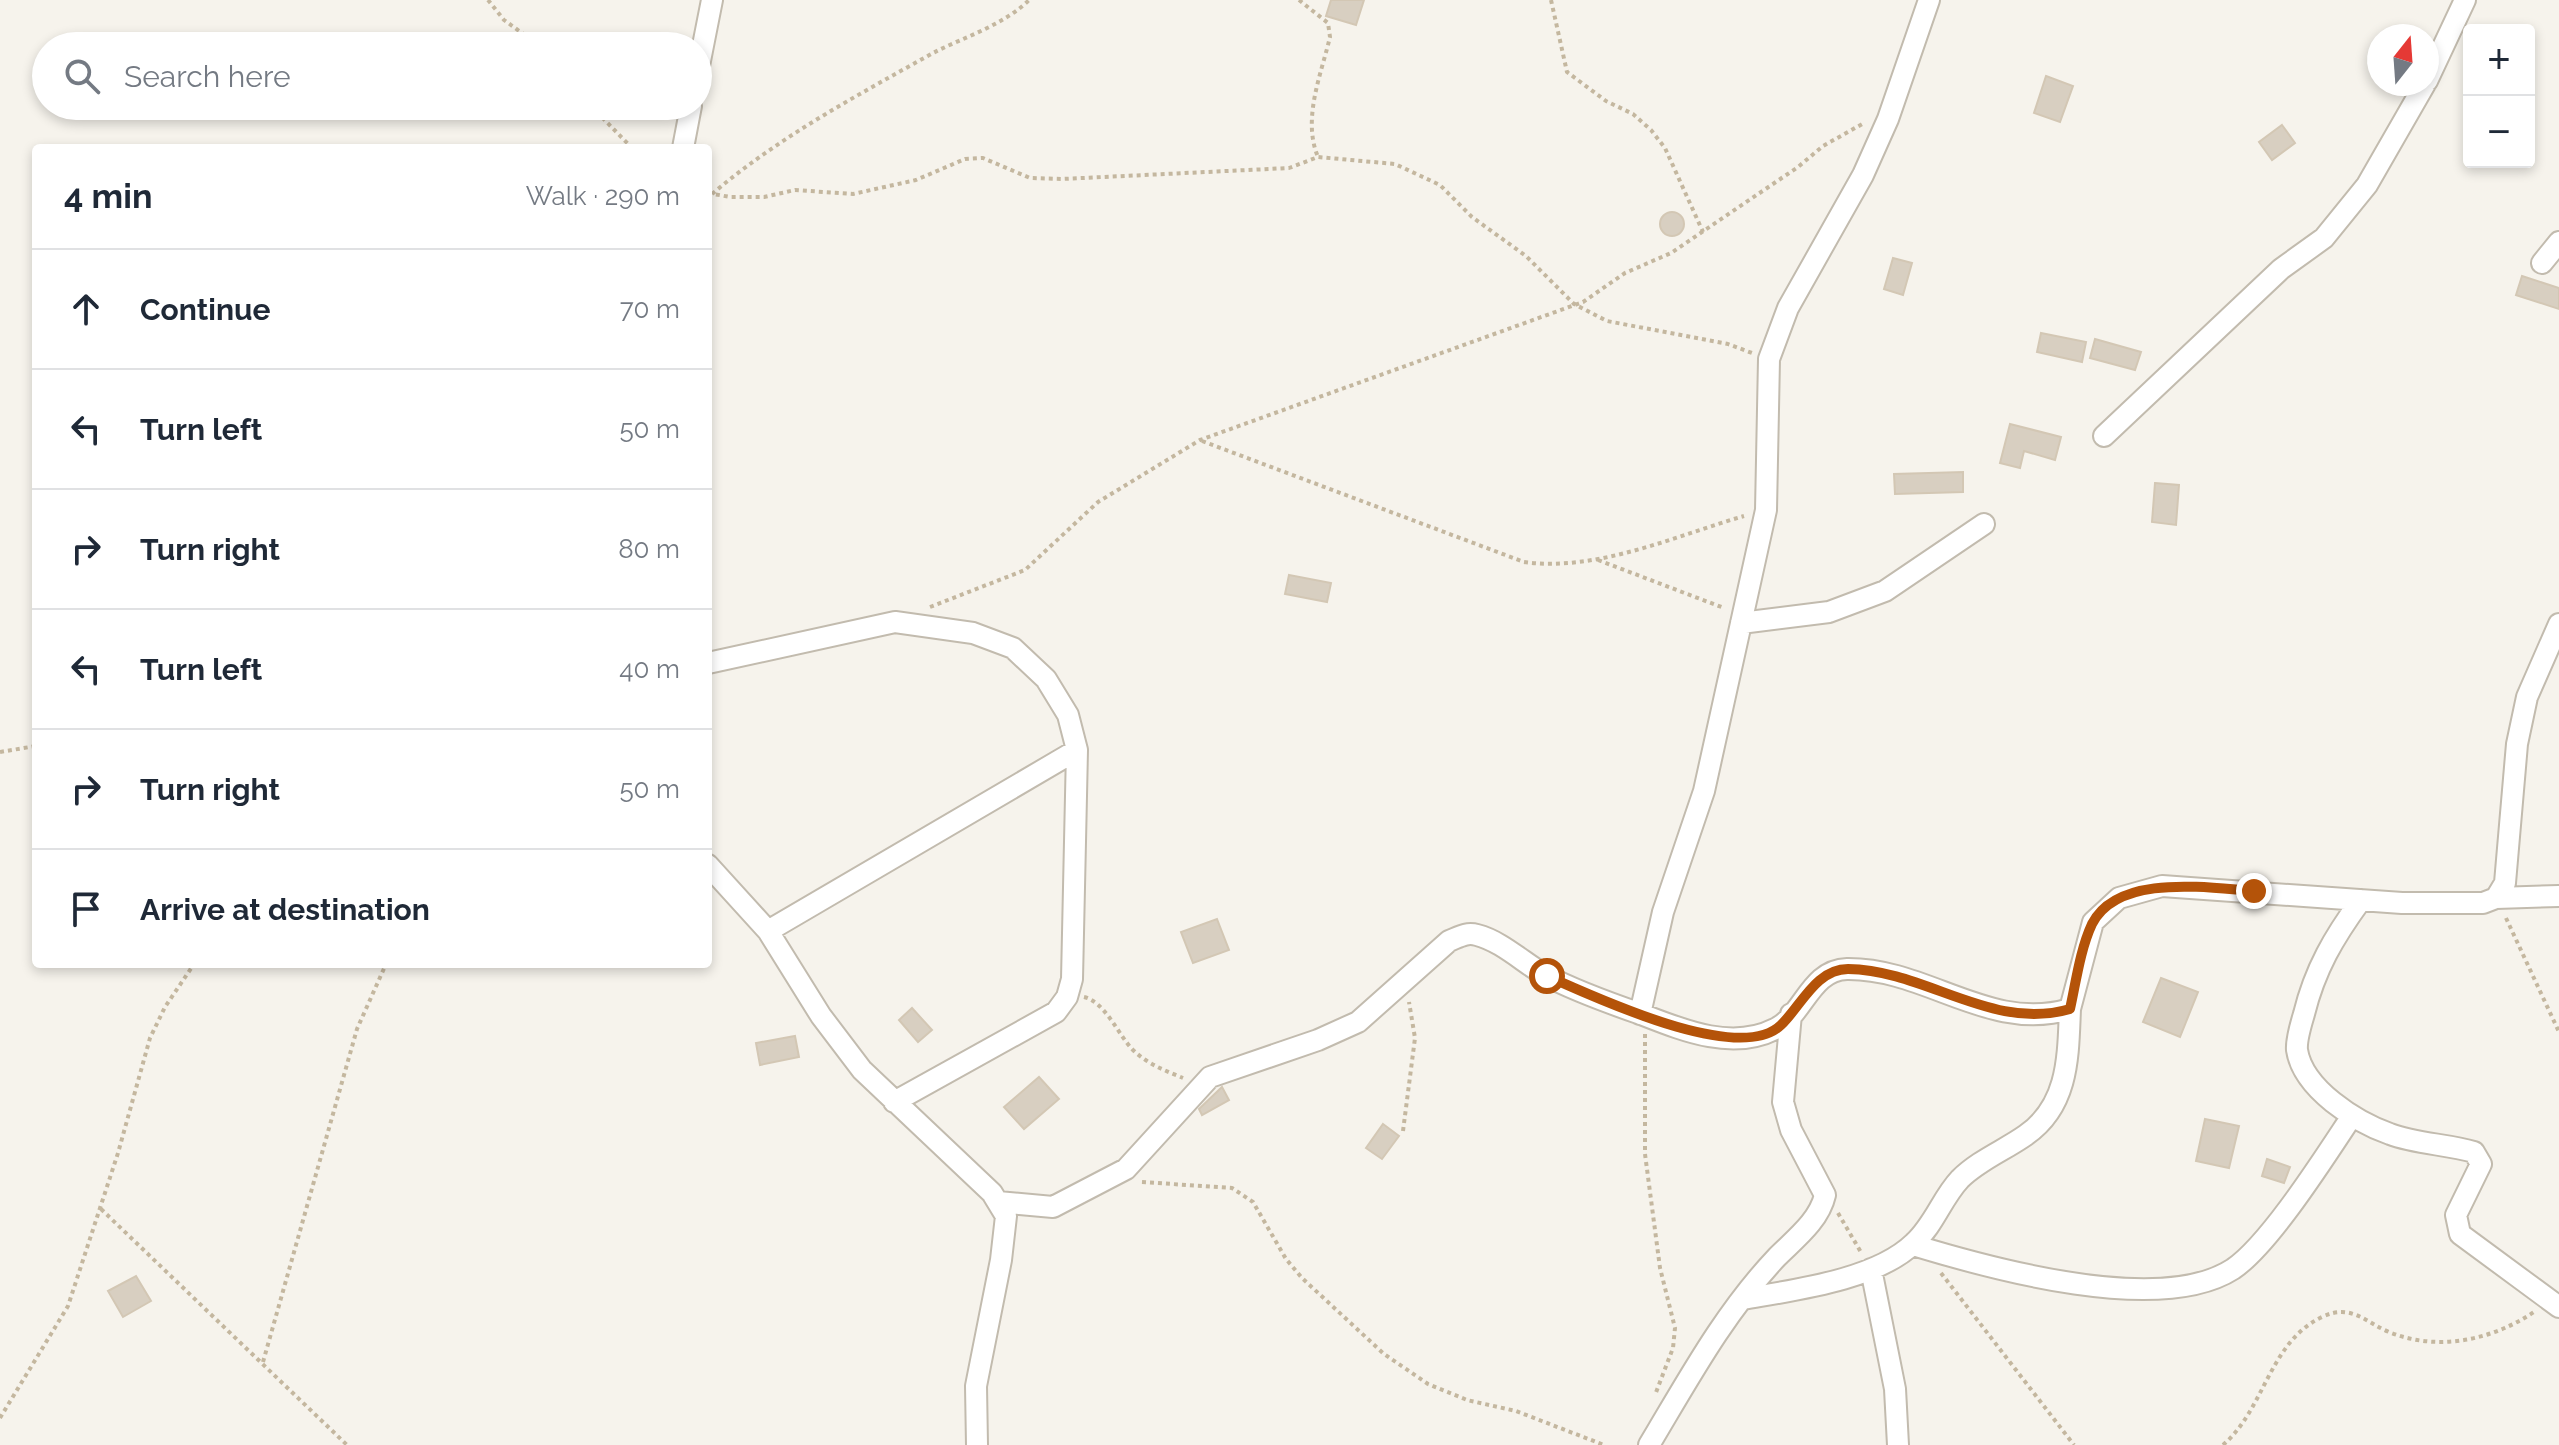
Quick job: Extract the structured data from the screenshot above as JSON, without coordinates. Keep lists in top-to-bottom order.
{
  "north": "top",
  "page": {
    "map_buttons": ["+", "−"],
    "search": "Search here",
    "heading": ["4 min", "Walk · 290 m"],
    "list": [
      ["Continue", "70 m"],
      ["Turn left", "50 m"],
      ["Turn right", "80 m"],
      ["Turn left", "40 m"],
      ["Turn right", "50 m"],
      "Arrive at destination"
    ]
  }
}
